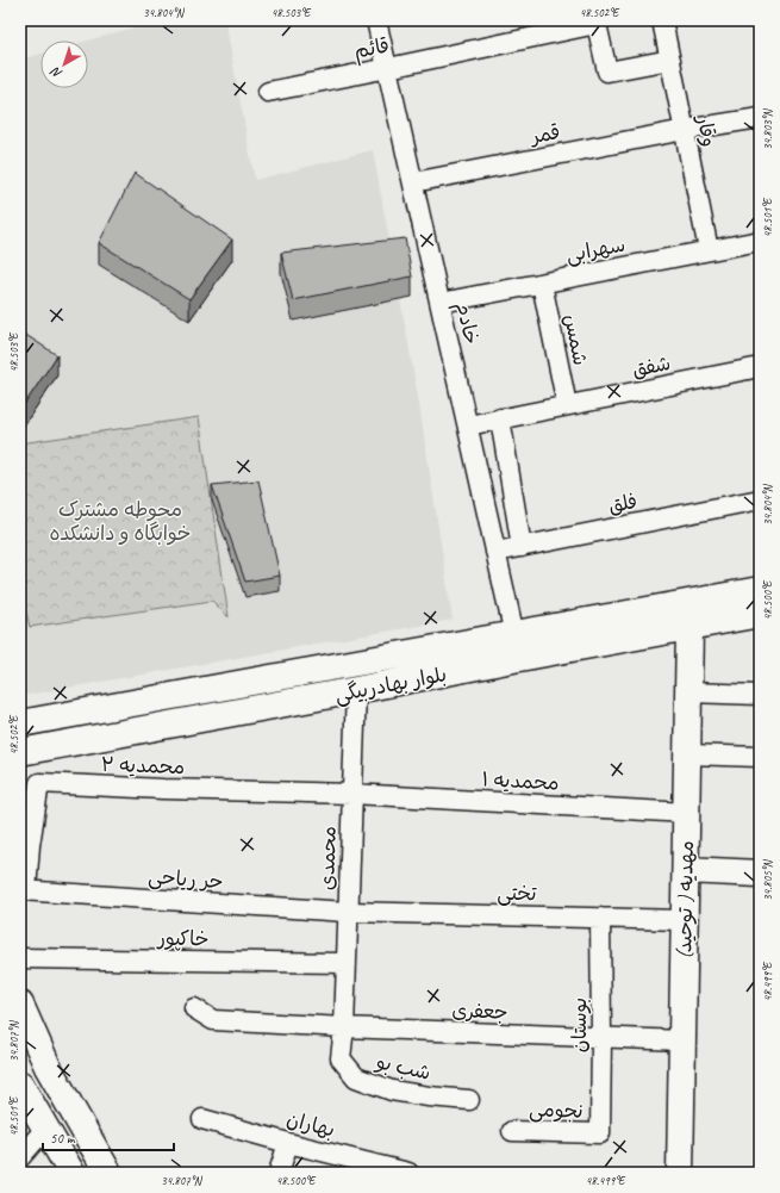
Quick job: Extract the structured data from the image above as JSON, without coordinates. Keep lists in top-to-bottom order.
{
  "streets": {
    "main road": ["بلوار بهادربیگی", "مهدیه ( توحید)"],
    "street": [
      "قائم",
      "وقار",
      "قمر",
      "سهرابی",
      "خادم",
      "شمس",
      "شفق",
      "فلق",
      "محمدیه ۲",
      "محمدیه ۱",
      "محمدی",
      "حر ریاحی",
      "تختی",
      "خاکپور",
      "جعفری",
      "بوستان",
      "شب بو",
      "نجومی",
      "بهاران"
    ]
  },
  "crossings": [
    ["قائم", "وقار"],
    ["قائم", "خادم"],
    ["وقار", "قمر"],
    ["وقار", "سهرابی"],
    ["قمر", "خادم"],
    ["سهرابی", "خادم"],
    ["سهرابی", "شمس"],
    ["خادم", "شفق"],
    ["خادم", "فلق"],
    ["خادم", "بلوار بهادربیگی"],
    ["شمس", "شفق"],
    ["بلوار بهادربیگی", "محمدی"],
    ["بلوار بهادربیگی", "مهدیه ( توحید)"],
    ["محمدیه ۲", "محمدیه ۱"],
    ["محمدیه ۲", "محمدی"],
    ["محمدیه ۲", "حر ریاحی"],
    ["محمدیه ۱", "محمدی"],
    ["محمدیه ۱", "مهدیه ( توحید)"],
    ["محمدی", "حر ریاحی"],
    ["محمدی", "تختی"],
    ["محمدی", "خاکپور"],
    ["محمدی", "جعفری"],
    ["محمدی", "شب بو"],
    ["حر ریاحی", "تختی"],
    ["تختی", "مهدیه ( توحید)"],
    ["تختی", "بوستان"],
    ["مهدیه ( توحید)", "جعفری"],
    ["جعفری", "بوستان"],
    ["جعفری", "شب بو"],
    ["بوستان", "نجومی"]
  ],
  "parks": ["محوطه مشترک خوابگاه و دانشکده"],
  "scale_bar": "50 m",
  "north": "bottom left",
  "coordinates": [
    "34.804°N",
    "48.503°E",
    "48.502°E",
    "34.803°N",
    "48.501°E",
    "48.500°E",
    "34.805°N",
    "48.499°E",
    "34.807°N"
  ]
}
